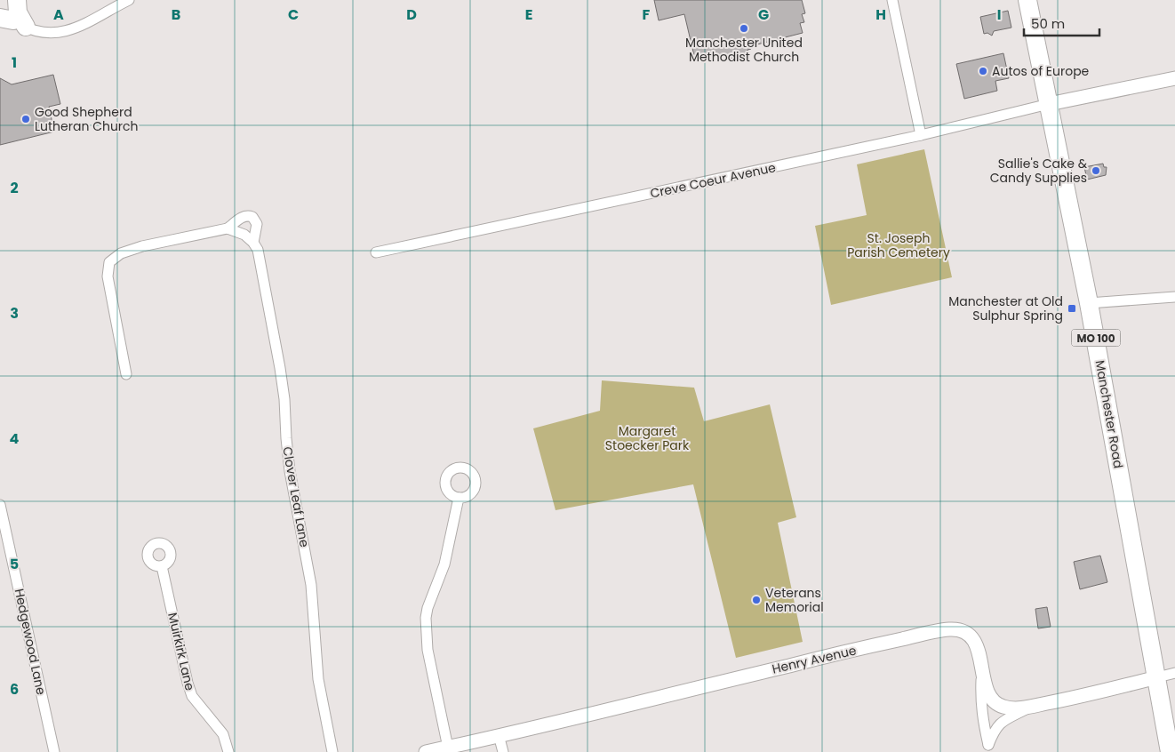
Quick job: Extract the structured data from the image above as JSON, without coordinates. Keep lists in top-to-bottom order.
{
  "streets": {
    "highway": ["MO 100", "Manchester Road"],
    "street": [
      "Creve Coeur Avenue",
      "Clover Leaf Lane",
      "Hedgewood Lane",
      "Muirkirk Lane",
      "Henry Avenue"
    ]
  },
  "crossings": [
    ["Creve Coeur Avenue", "Manchester Road"]
  ],
  "parks": ["St. Joseph Parish Cemetery", "Margaret Stoecker Park"],
  "places": {
    "other": [
      "Manchester United Methodist Church",
      "Autos of Europe",
      "Good Shepherd Lutheran Church",
      "Sallie's Cake & Candy Supplies",
      "Veterans Memorial"
    ],
    "transit": ["Manchester at Old Sulphur Spring"]
  },
  "scale_bar": "50 m",
  "grid": {
    "columns": [
      "A",
      "B",
      "C",
      "D",
      "E",
      "F",
      "G",
      "H",
      "I"
    ],
    "rows": [
      "1",
      "2",
      "3",
      "4",
      "5",
      "6"
    ]
  }
}
